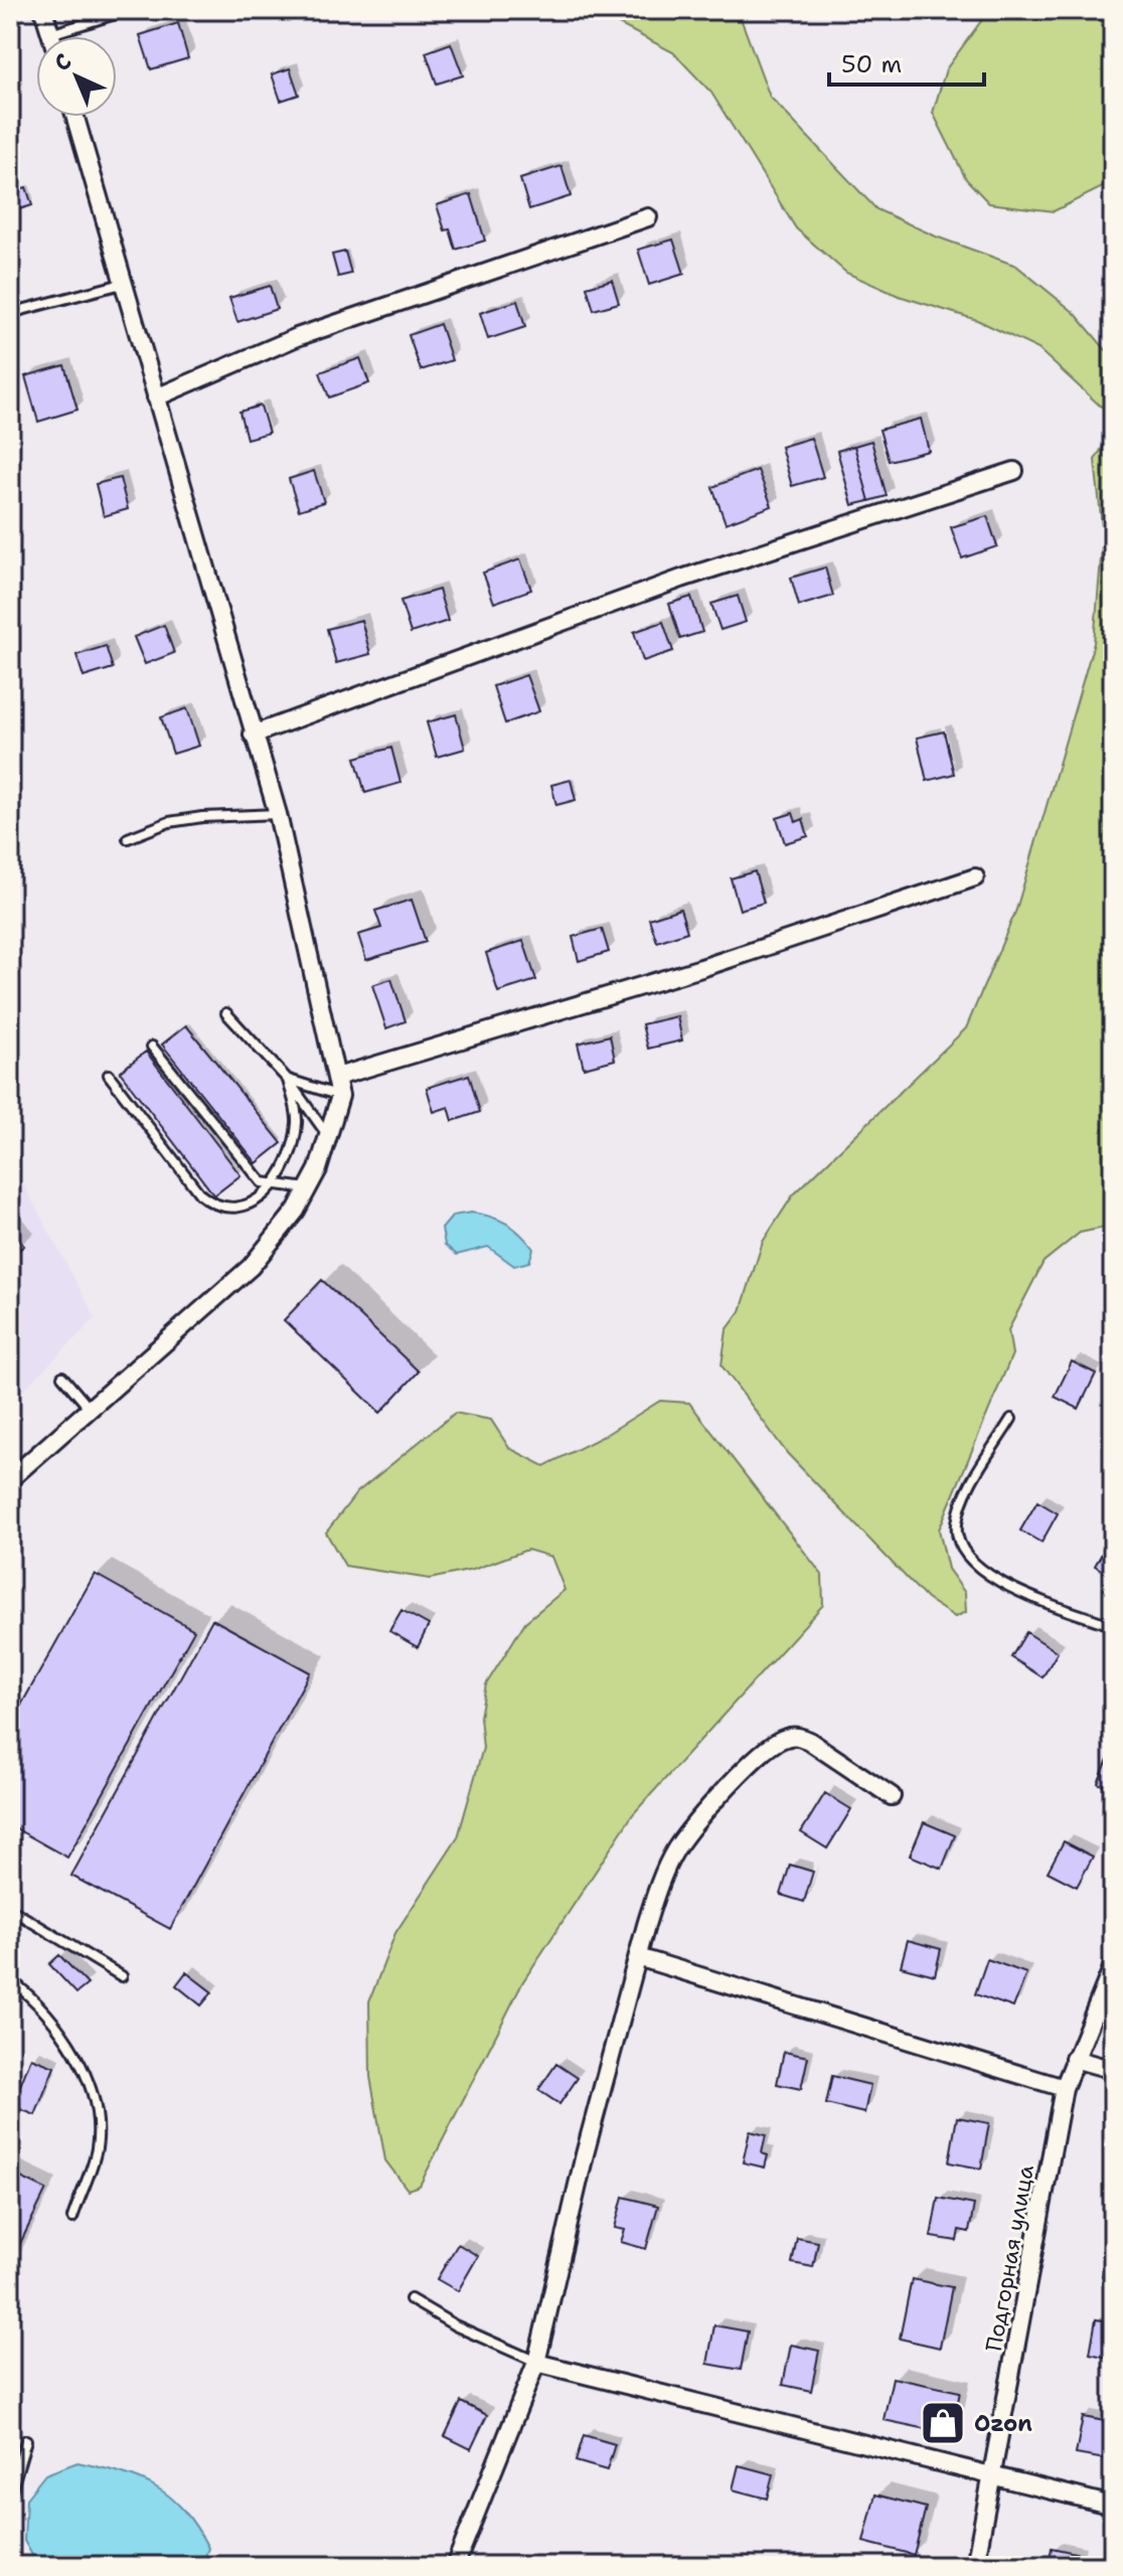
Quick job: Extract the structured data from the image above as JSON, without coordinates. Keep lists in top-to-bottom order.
{
  "streets": {
    "street": ["Подгорная улица"]
  },
  "places": {
    "shop": ["Ozon"]
  },
  "scale_bar": "50 m",
  "north": "top left"
}
